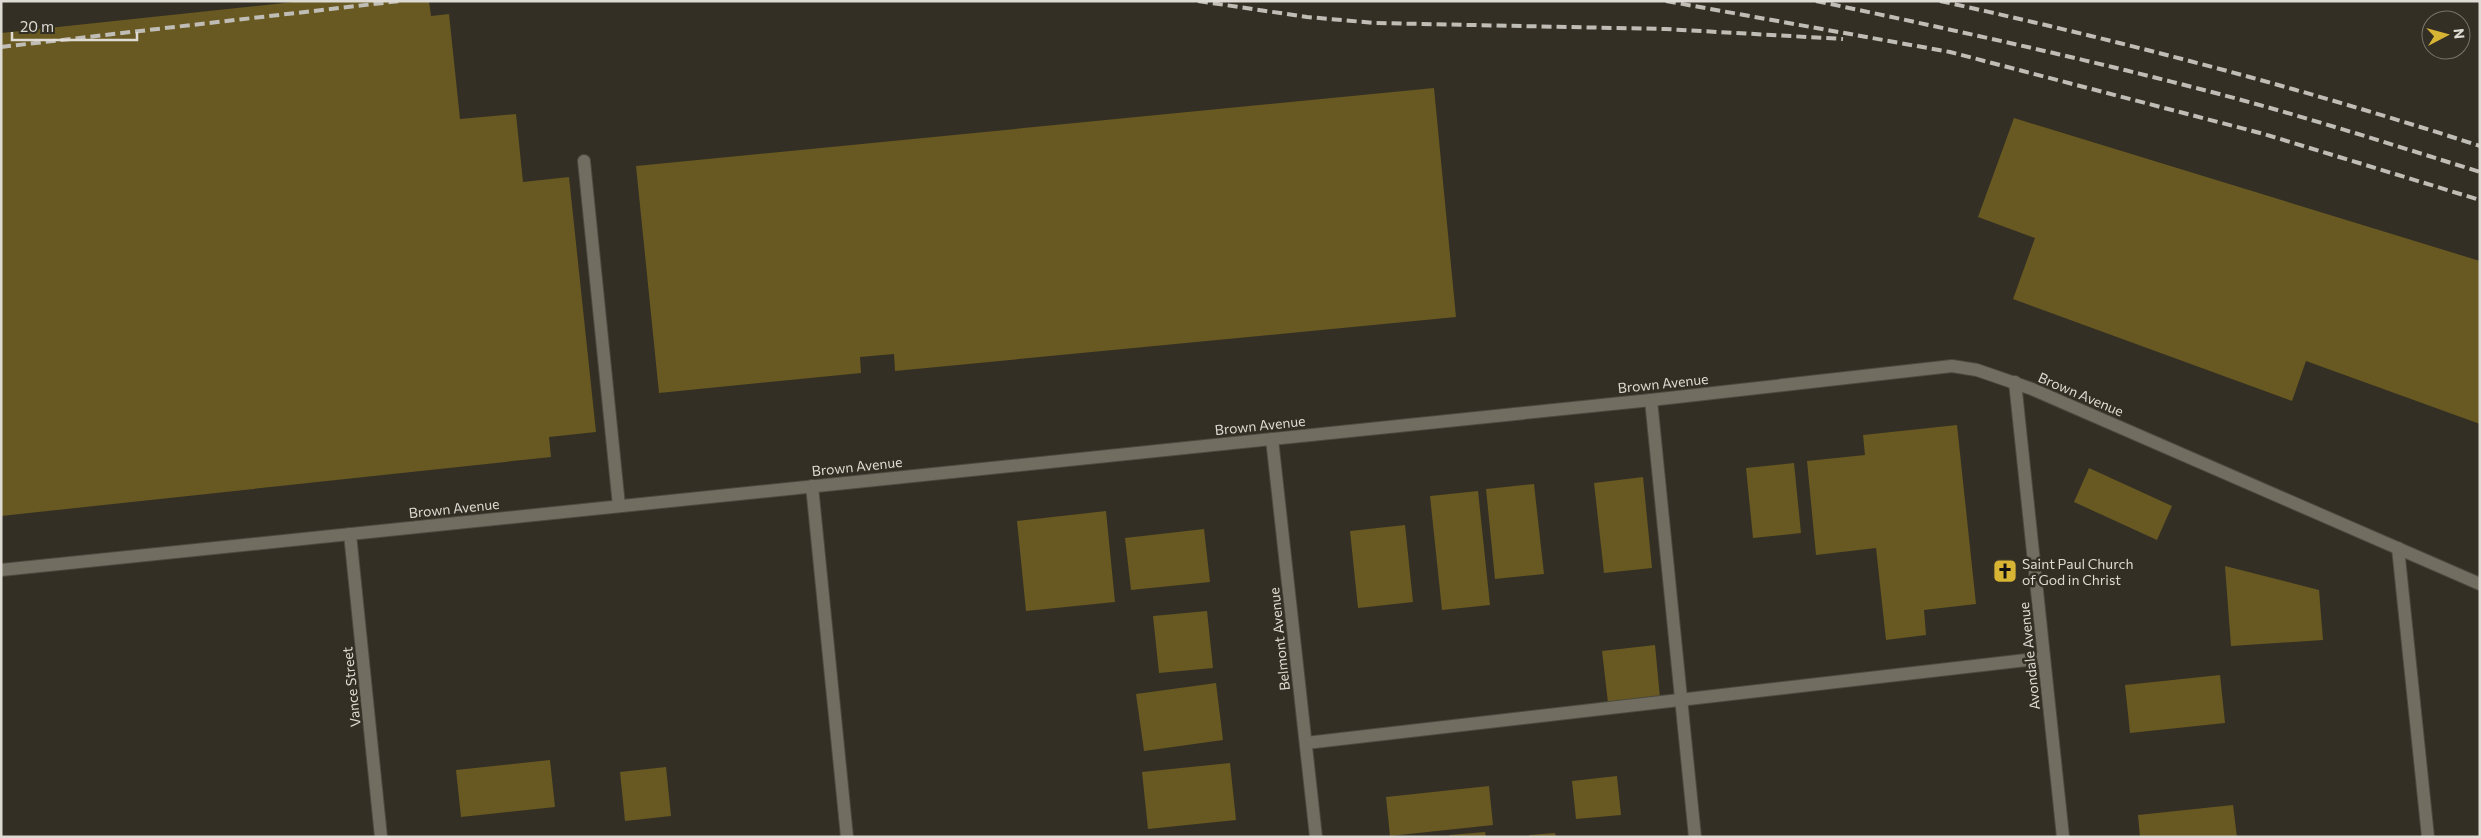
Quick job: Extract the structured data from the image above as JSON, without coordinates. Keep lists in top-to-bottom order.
{
  "streets": {
    "street": [
      "Brown Avenue",
      "Belmont Avenue",
      "Avondale Avenue",
      "Vance Street"
    ]
  },
  "crossings": [
    ["Brown Avenue", "Belmont Avenue"],
    ["Brown Avenue", "Avondale Avenue"],
    ["Brown Avenue", "Vance Street"]
  ],
  "places": {
    "church": ["Saint Paul Church of God in Christ"]
  },
  "scale_bar": "20 m",
  "north": "right"
}
